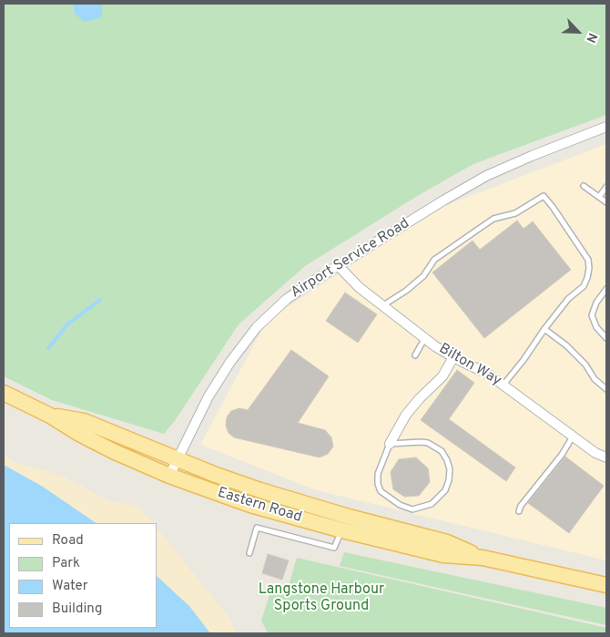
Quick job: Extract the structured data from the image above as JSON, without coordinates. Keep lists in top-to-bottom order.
{
  "streets": {
    "main road": ["Eastern Road"],
    "street": ["Airport Service Road", "Bilton Way"]
  },
  "crossings": [
    ["Airport Service Road", "Bilton Way"],
    ["Airport Service Road", "Eastern Road"]
  ],
  "parks": ["Langstone Harbour Sports Ground"],
  "legend": [
    "Road",
    "Park",
    "Water",
    "Building"
  ],
  "north": "bottom right"
}
